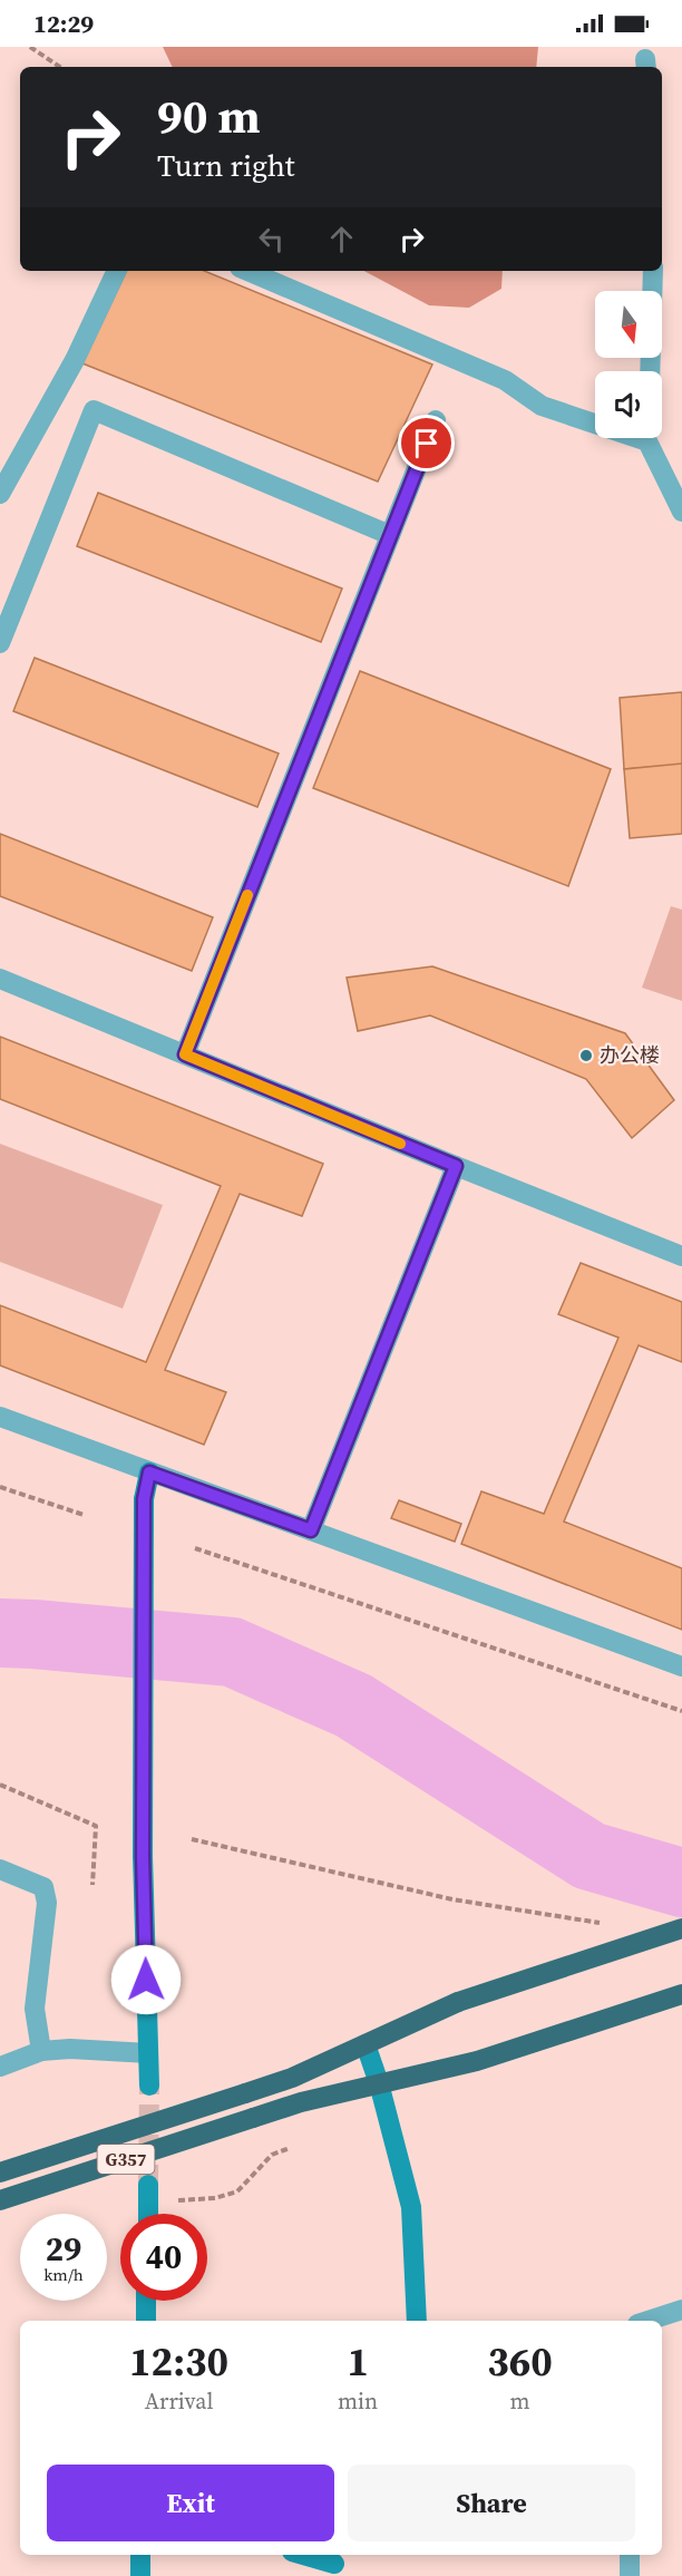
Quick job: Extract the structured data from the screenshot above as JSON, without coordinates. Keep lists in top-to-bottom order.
{
  "streets": {
    "highway": ["G357"]
  },
  "places": ["办公楼"],
  "north": "bottom",
  "page": {
    "status": "12:29",
    "turn": ["90 m", "Turn right"],
    "speed": "29 km/h",
    "limit": "40",
    "eta": [
      "12:30",
      "Arrival",
      "1",
      "min",
      "360",
      "m"
    ],
    "buttons": ["Exit", "Share"]
  }
}
